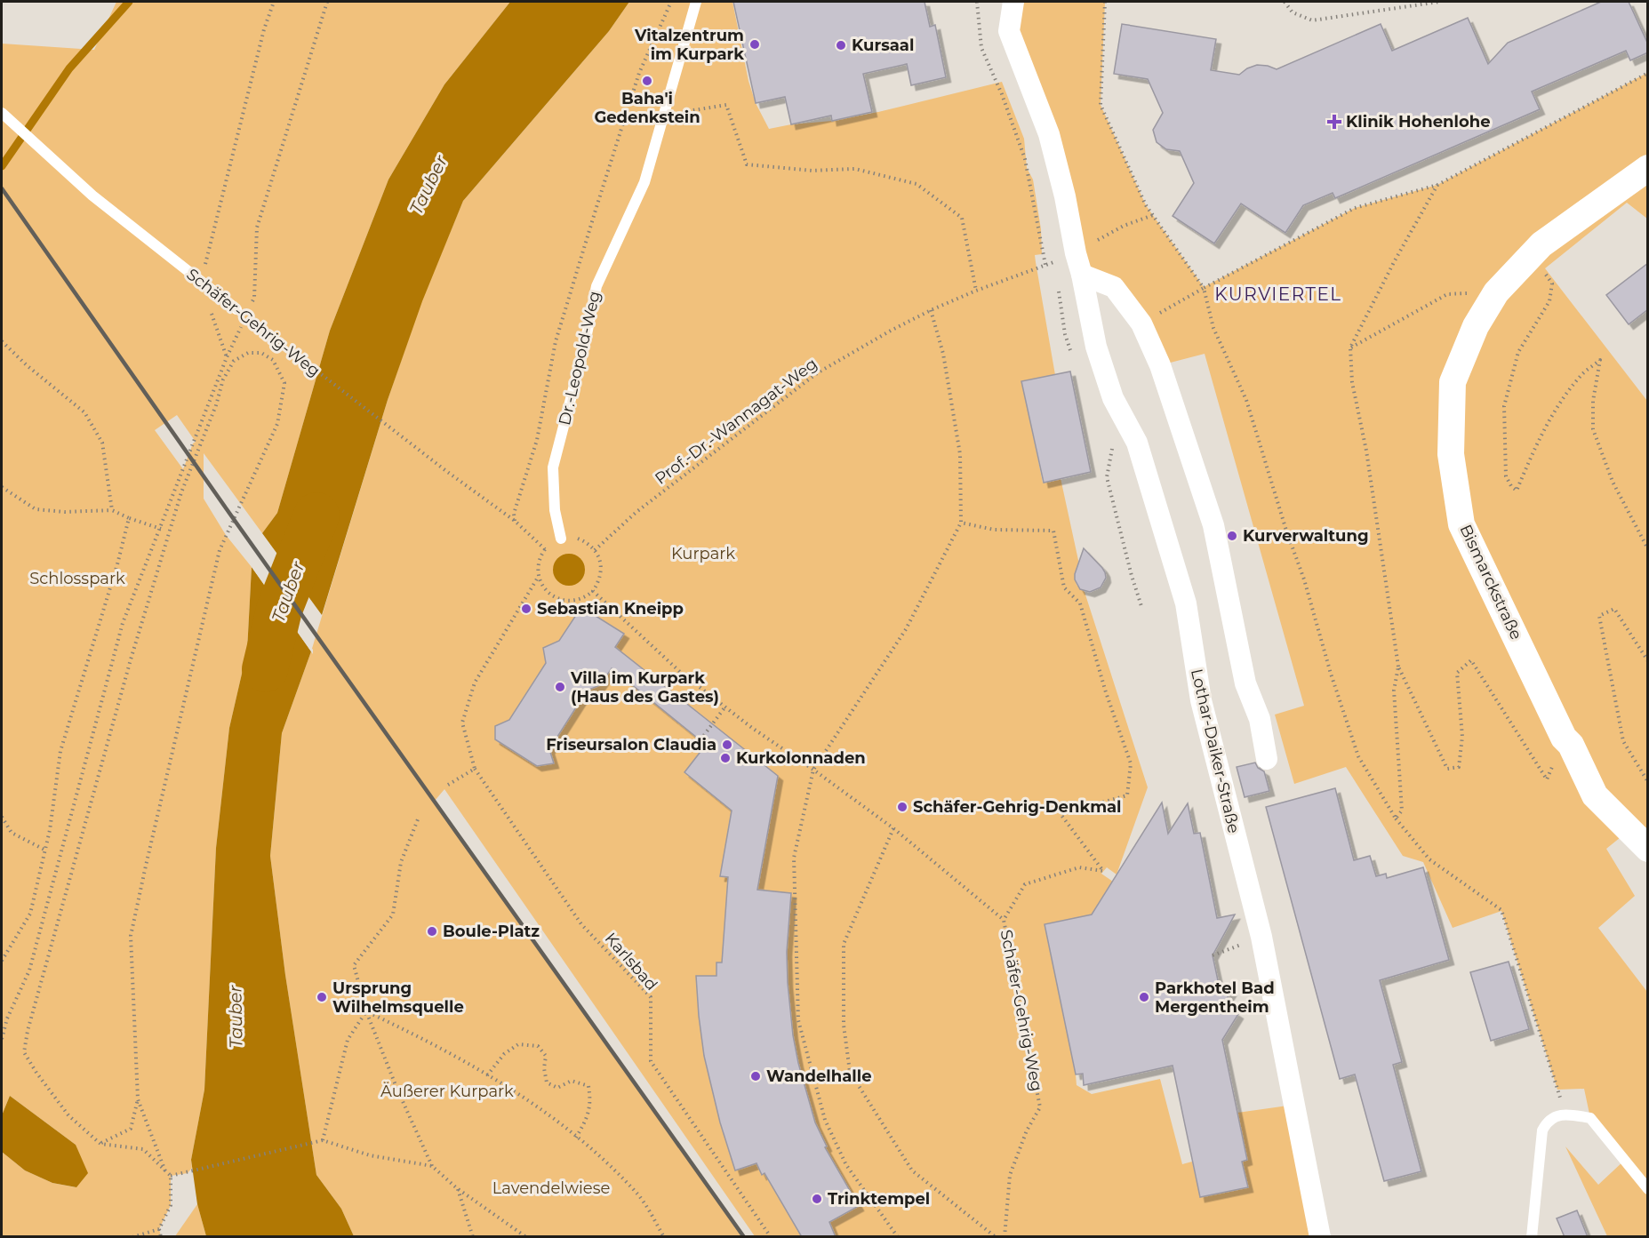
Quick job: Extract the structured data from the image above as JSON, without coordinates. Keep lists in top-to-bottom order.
{
  "streets": {
    "street": ["Bismarckstraße", "Lothar-Daiker-Straße"],
    "lane": ["Schäfer-Gehrig-Weg", "Dr.-Leopold-Weg"],
    "path": ["Prof.-Dr.-Wannagat-Weg", "Karlsbad"]
  },
  "crossings": [
    ["Schäfer-Gehrig-Weg", "Dr.-Leopold-Weg"],
    ["Schäfer-Gehrig-Weg", "Prof.-Dr.-Wannagat-Weg"],
    ["Schäfer-Gehrig-Weg", "Karlsbad"],
    ["Dr.-Leopold-Weg", "Prof.-Dr.-Wannagat-Weg"],
    ["Dr.-Leopold-Weg", "Karlsbad"],
    ["Prof.-Dr.-Wannagat-Weg", "Lothar-Daiker-Straße"],
    ["Prof.-Dr.-Wannagat-Weg", "Karlsbad"]
  ],
  "districts": ["KURVIERTEL"],
  "water": ["Tauber"],
  "parks": [
    "Kurpark",
    "Schlosspark",
    "Äußerer Kurpark",
    "Lavendelwiese"
  ],
  "places": {
    "other": [
      "Vitalzentrum im Kurpark",
      "Kursaal",
      "Baha'i Gedenkstein",
      "Kurverwaltung",
      "Sebastian Kneipp",
      "Villa im Kurpark (Haus des Gastes)",
      "Friseursalon Claudia",
      "Kurkolonnaden",
      "Schäfer-Gehrig-Denkmal",
      "Boule-Platz",
      "Ursprung Wilhelmsquelle",
      "Parkhotel Bad Mergentheim",
      "Wandelhalle",
      "Trinktempel"
    ],
    "health": ["Klinik Hohenlohe"]
  }
}
